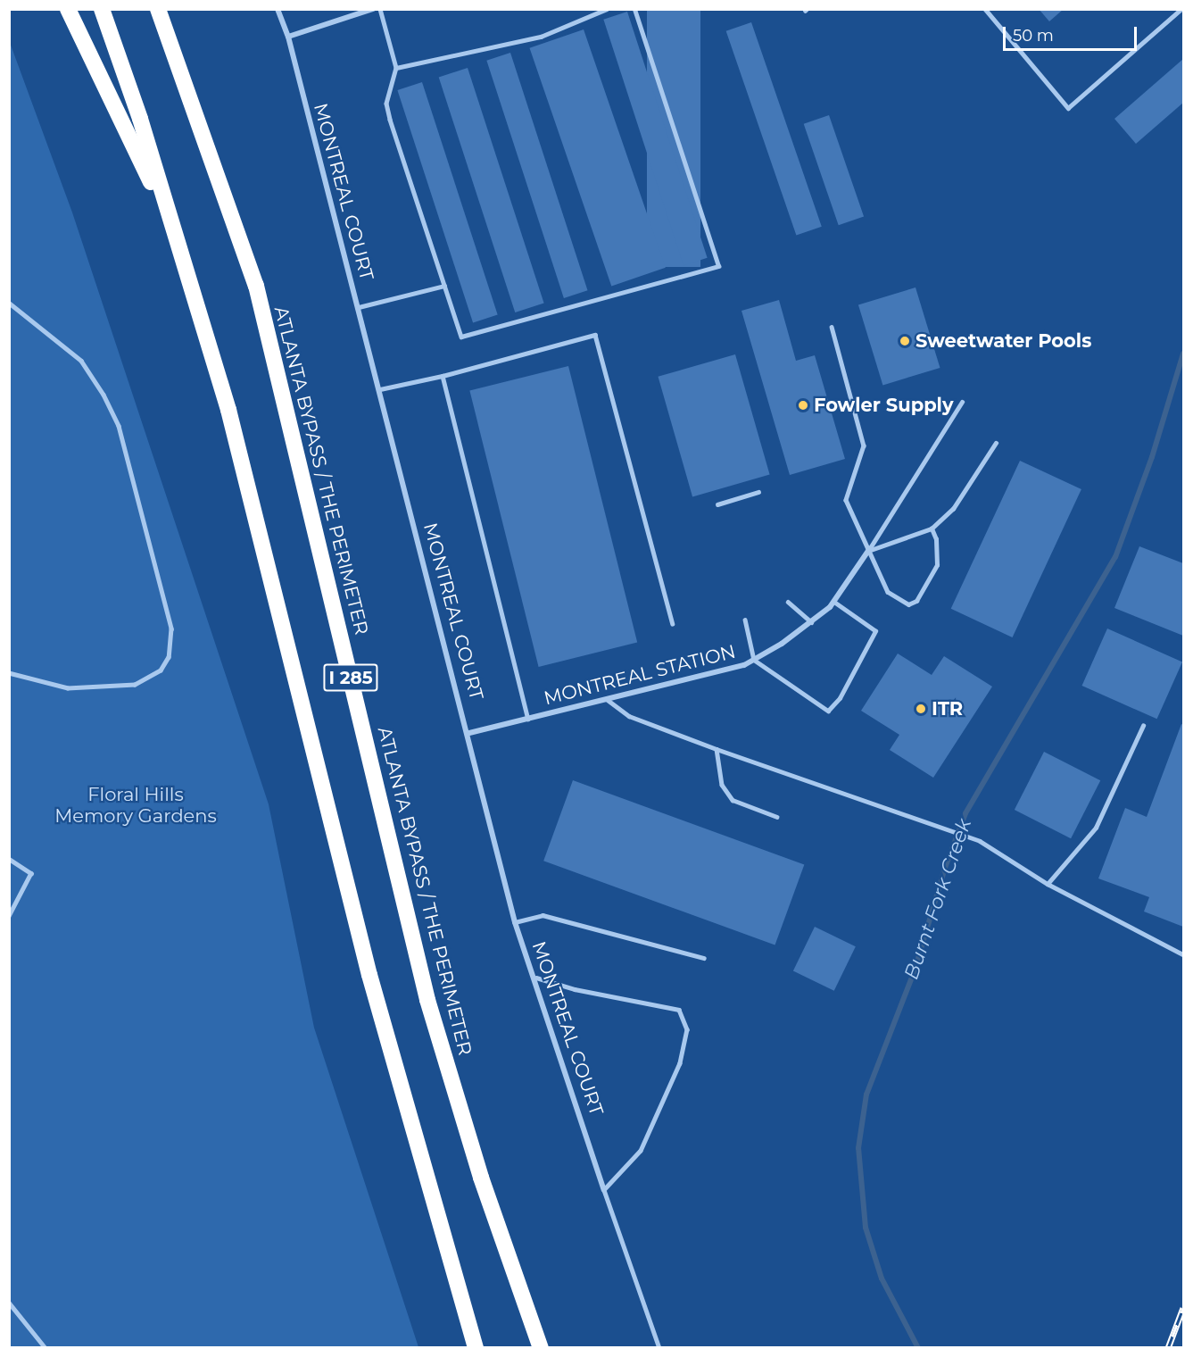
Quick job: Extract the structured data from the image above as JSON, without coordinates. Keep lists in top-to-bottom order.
{
  "streets": {
    "highway": ["ATLANTA BYPASS / THE PERIMETER", "I 285"],
    "street": ["MONTREAL COURT", "MONTREAL STATION"]
  },
  "crossings": [
    ["MONTREAL COURT", "MONTREAL STATION"]
  ],
  "water": ["Burnt Fork Creek"],
  "parks": ["Floral Hills Memory Gardens"],
  "places": ["Sweetwater Pools", "Fowler Supply", "ITR"],
  "scale_bar": "50 m"
}
